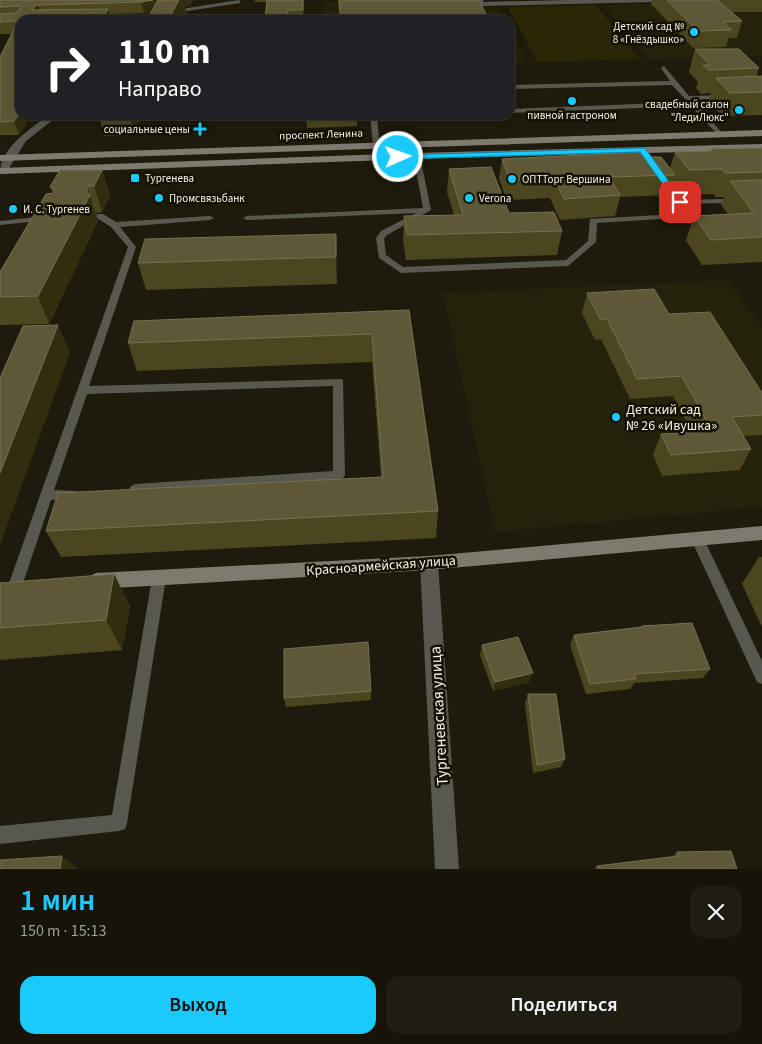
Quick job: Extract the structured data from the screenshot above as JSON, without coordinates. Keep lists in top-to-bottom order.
{
  "streets": {
    "main road": ["проспект Ленина", "Красноармейская улица"],
    "street": ["Тургеневская улица"]
  },
  "crossings": [
    ["Красноармейская улица", "Тургеневская улица"]
  ],
  "places": {
    "other": [
      "Детский сад № 8 «Гнёздышко»",
      "пивной гастроном",
      "свадебный салон \"ЛедиЛюкс\"",
      "ОПТТорг Вершина",
      "Промсвязьбанк",
      "Verona",
      "И. С. Тургенев",
      "Детский сад № 26 «Ивушка»"
    ],
    "health": ["социальные цены"],
    "transit": ["Тургенева"]
  },
  "page": {
    "turn": ["110 m", "Направо"],
    "heading": ["1 мин", "150 m · 15:13"],
    "buttons": ["Выход", "Поделиться"]
  }
}
